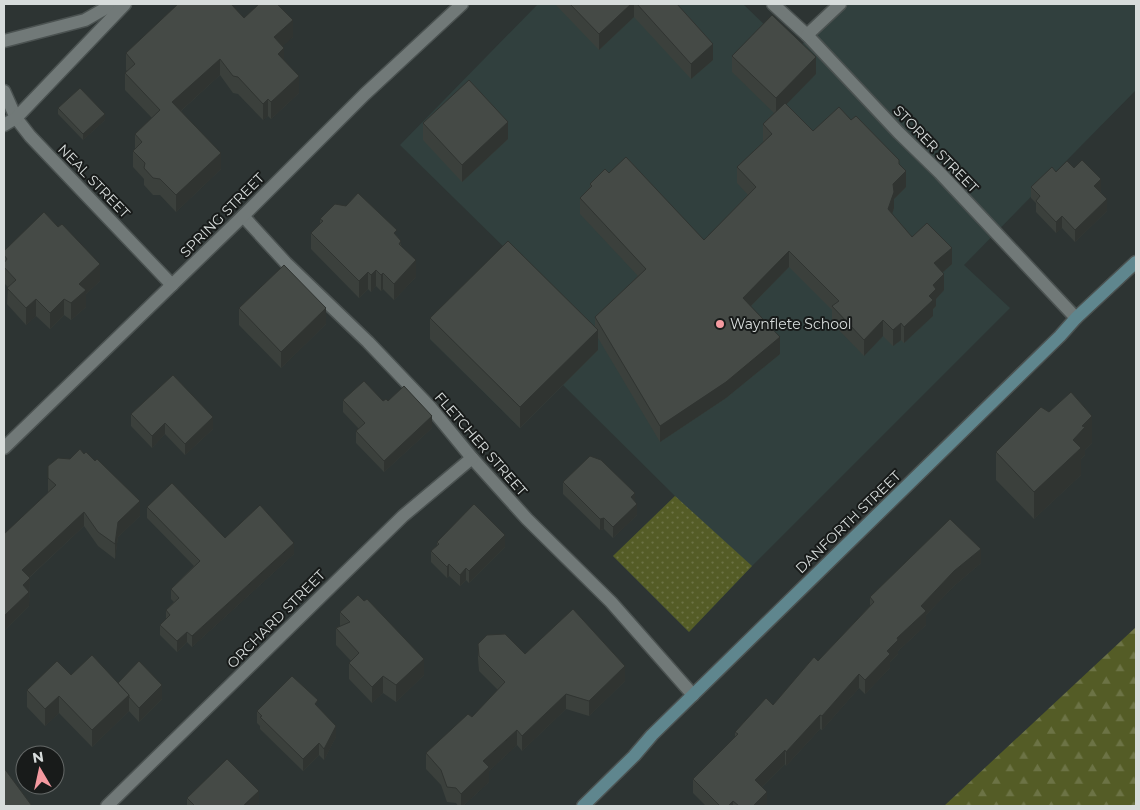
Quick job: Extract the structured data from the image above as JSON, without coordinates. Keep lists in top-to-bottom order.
{
  "streets": {
    "street": [
      "STORER STREET",
      "NEAL STREET",
      "SPRING STREET",
      "FLETCHER STREET",
      "DANFORTH STREET",
      "ORCHARD STREET"
    ]
  },
  "crossings": [
    ["STORER STREET", "DANFORTH STREET"],
    ["NEAL STREET", "SPRING STREET"],
    ["SPRING STREET", "FLETCHER STREET"],
    ["FLETCHER STREET", "DANFORTH STREET"],
    ["FLETCHER STREET", "ORCHARD STREET"]
  ],
  "places": ["Waynflete School"],
  "north": "top"
}
